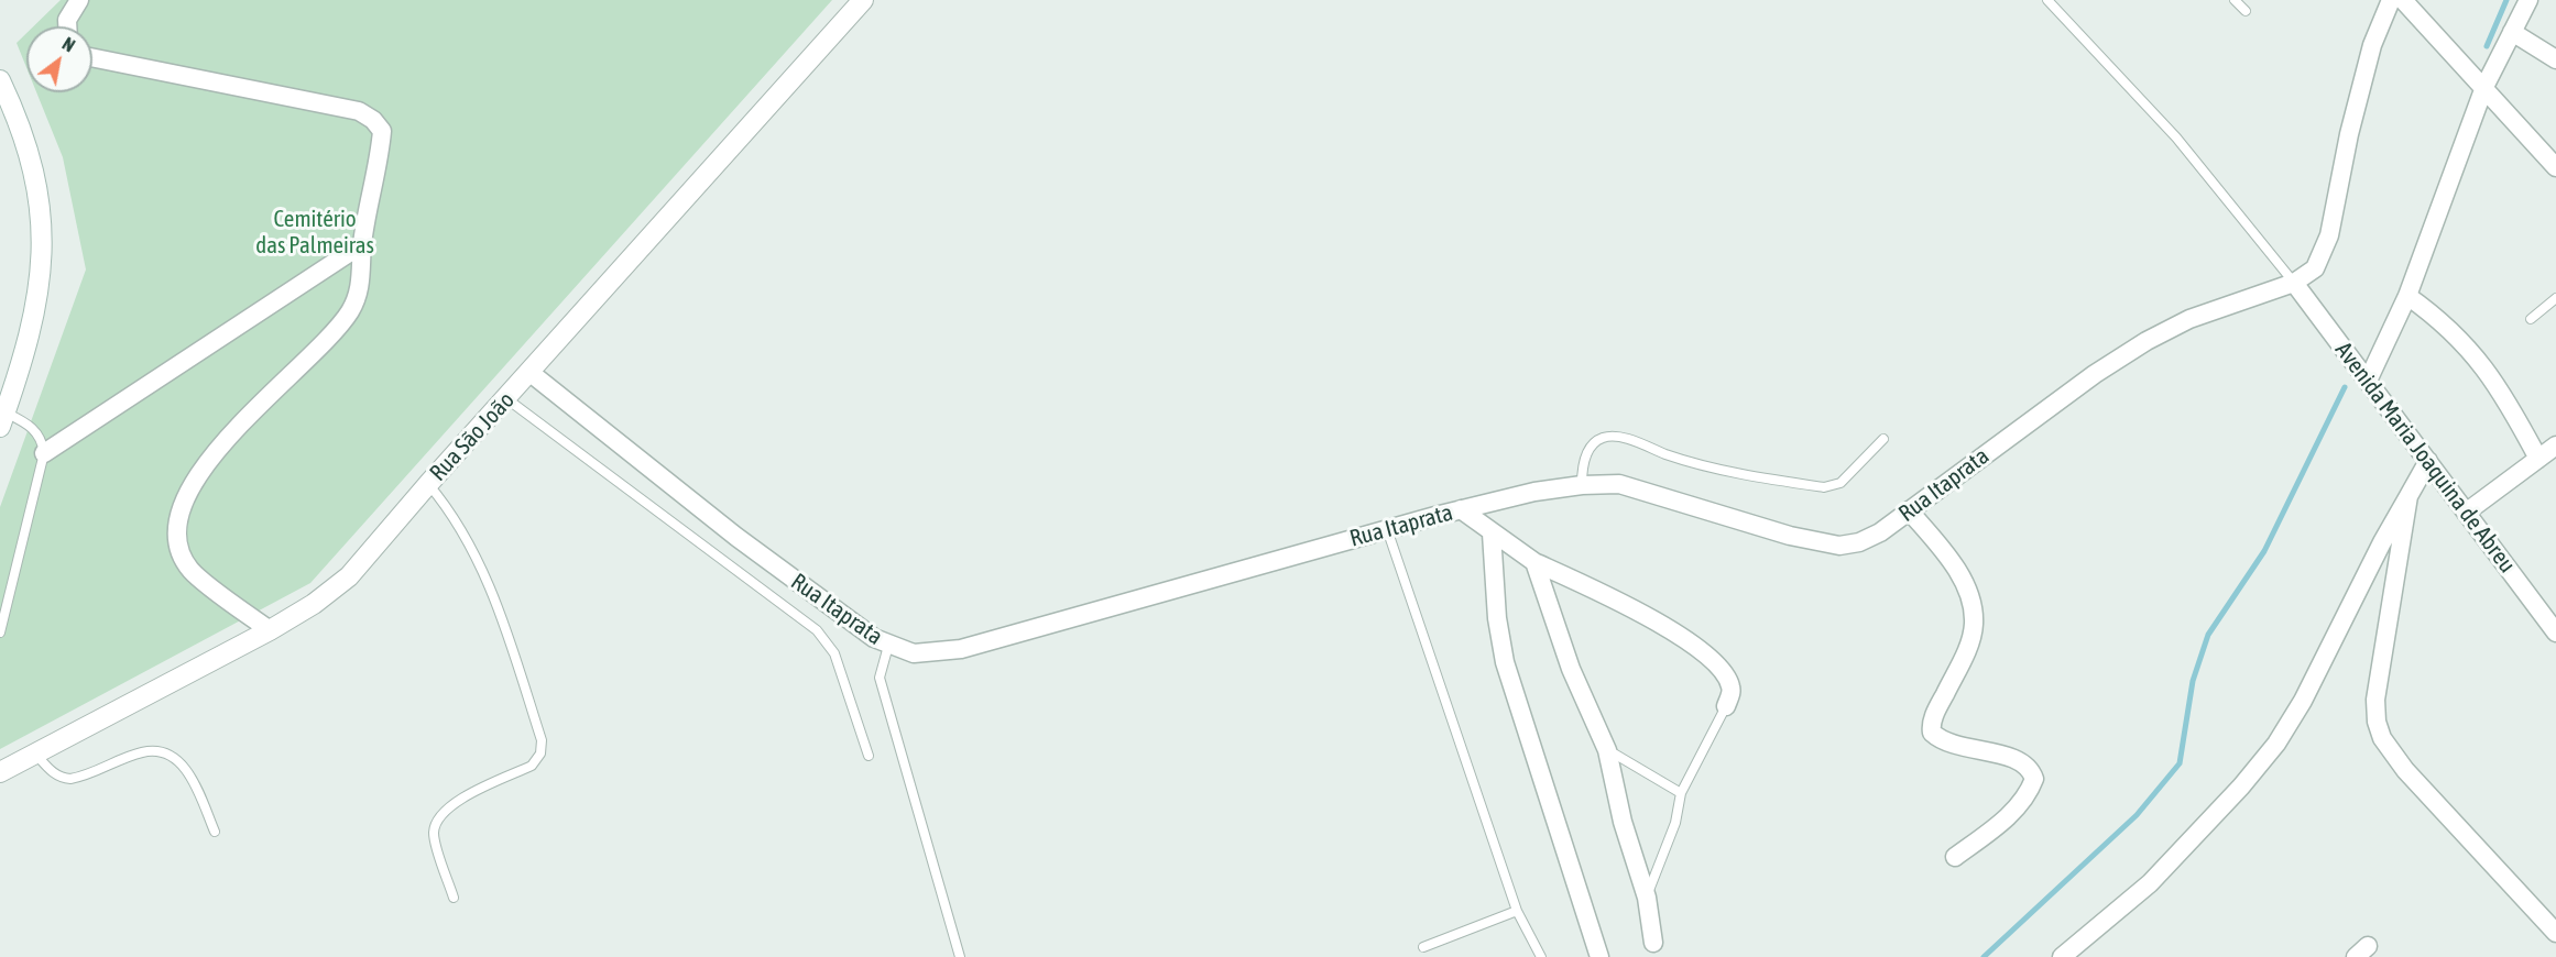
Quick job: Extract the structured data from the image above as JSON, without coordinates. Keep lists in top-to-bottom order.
{
  "streets": {
    "street": ["Rua São João", "Avenida Maria Joaquina de Abreu", "Rua Itaprata"]
  },
  "crossings": [
    ["Rua São João", "Rua Itaprata"],
    ["Avenida Maria Joaquina de Abreu", "Rua Itaprata"]
  ],
  "parks": ["Cemitério das Palmeiras"],
  "north": "top right"
}
